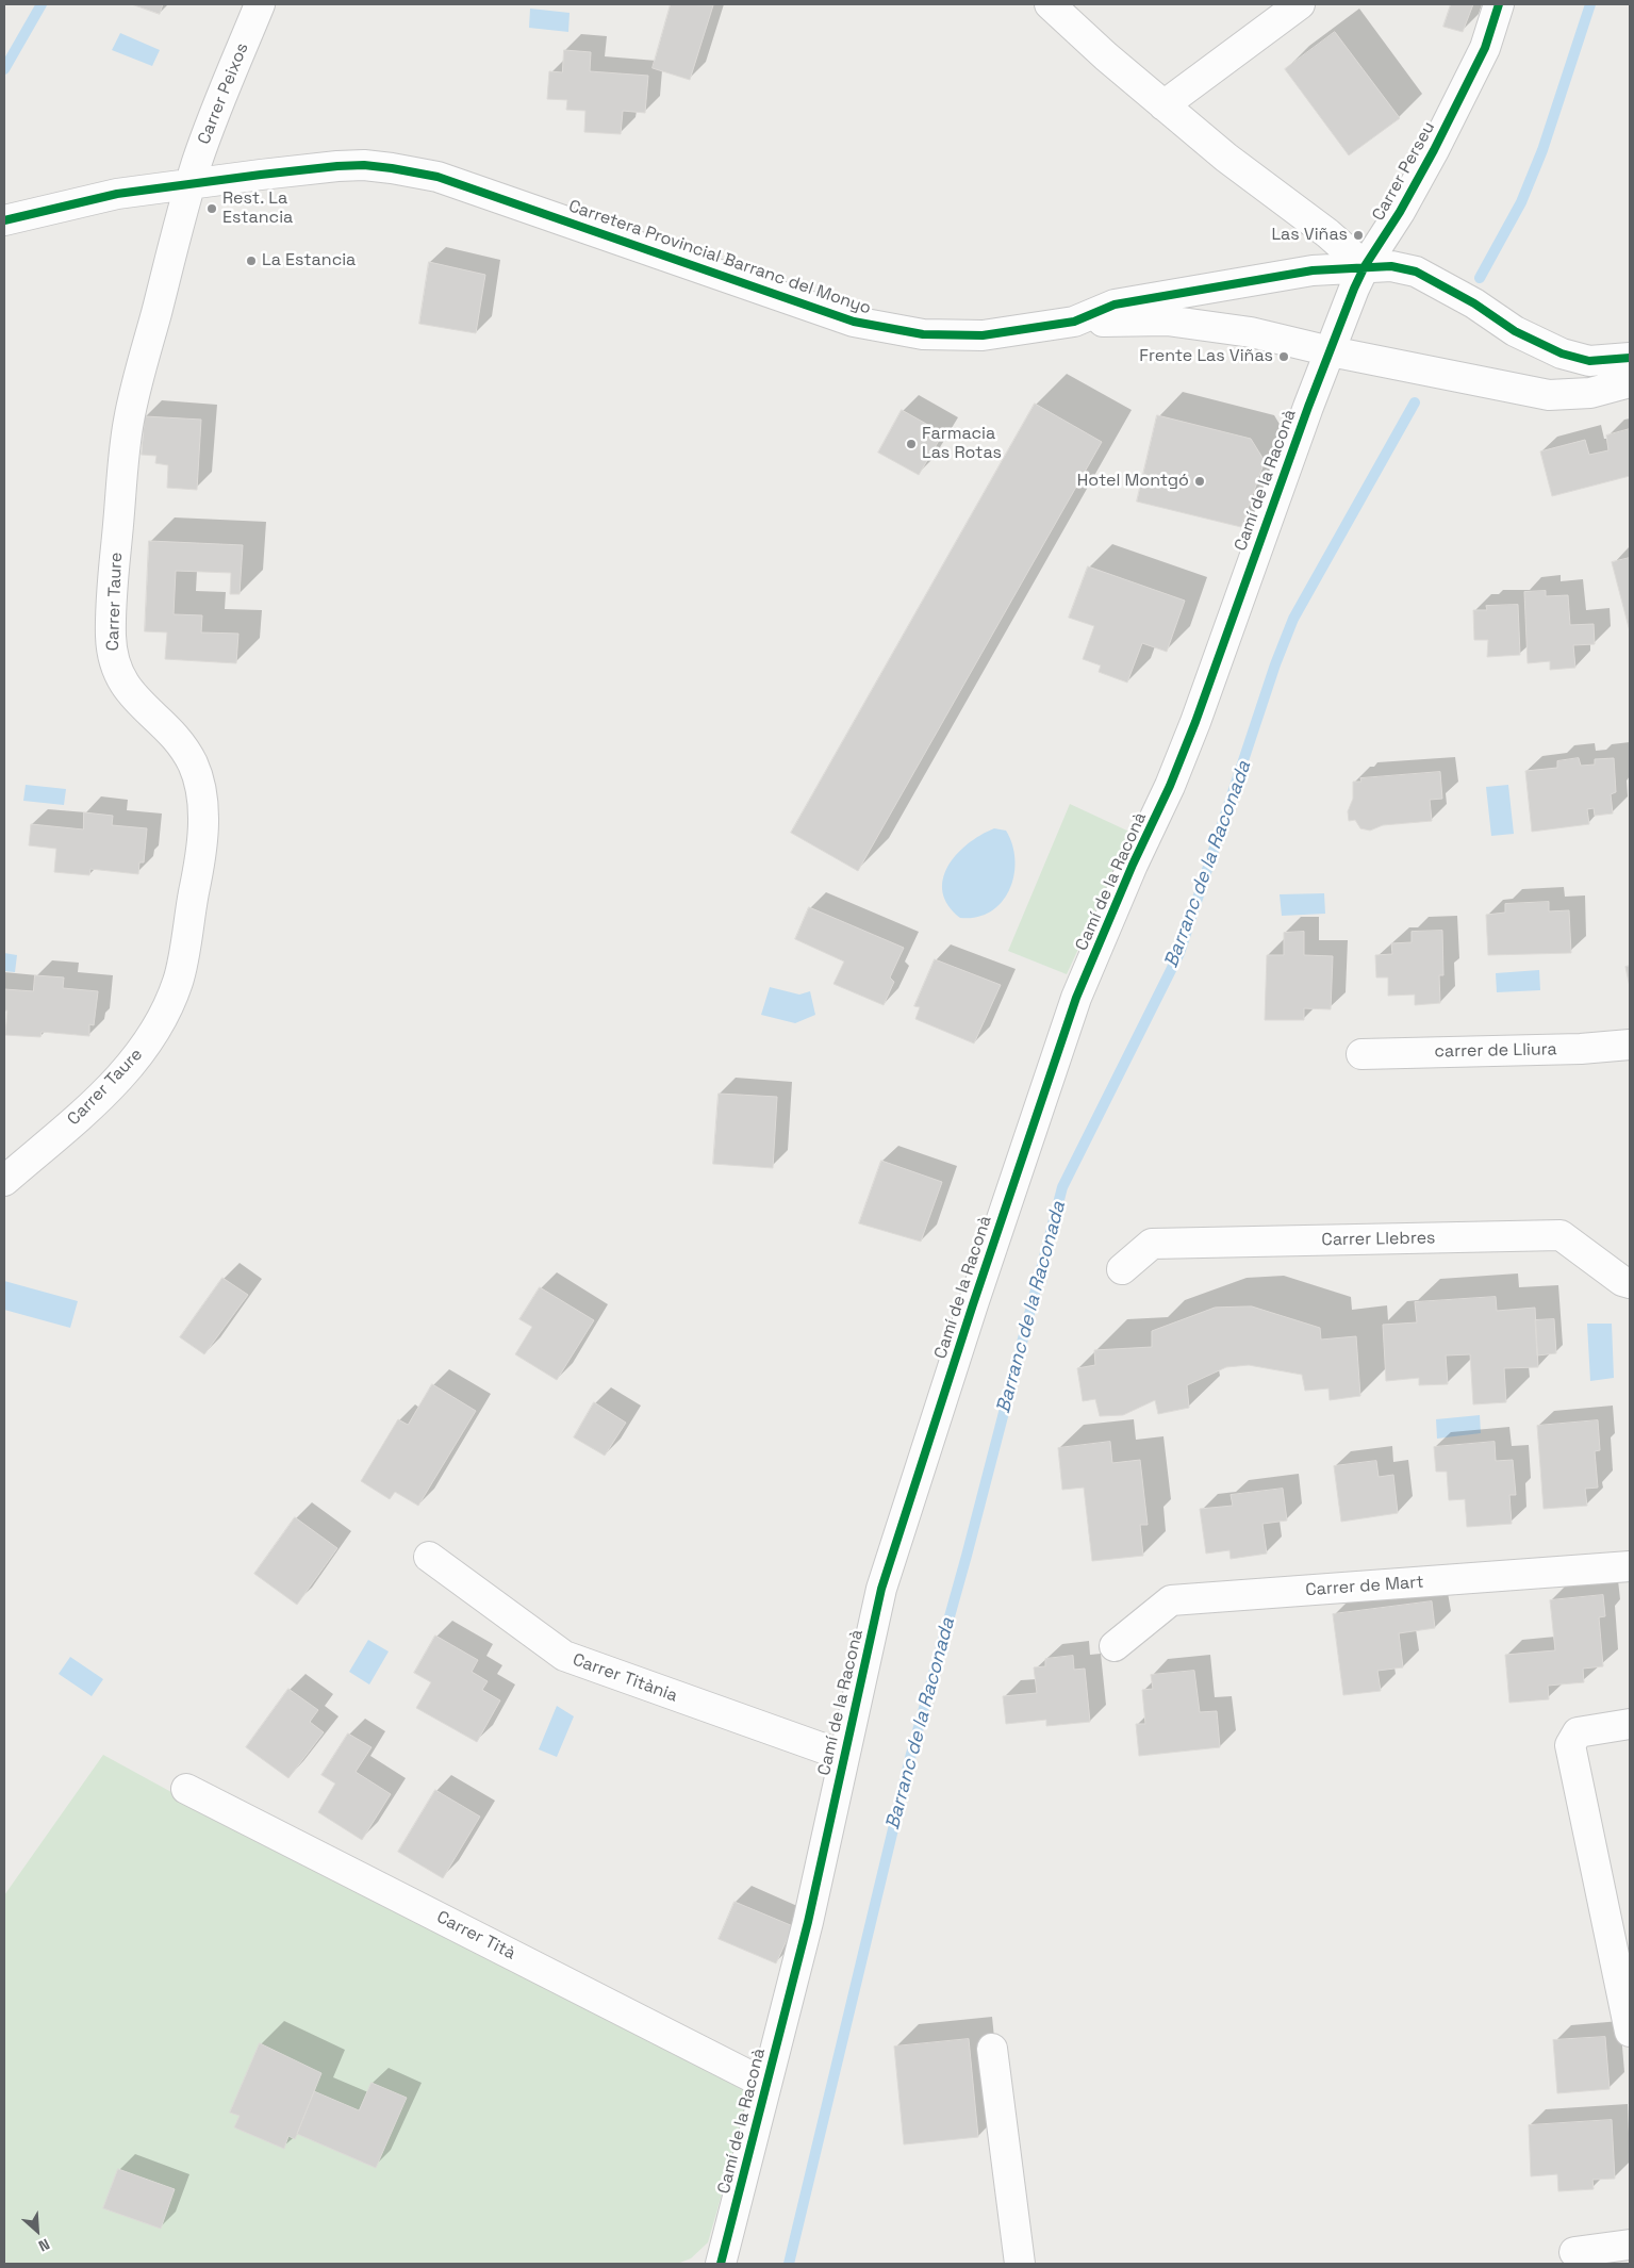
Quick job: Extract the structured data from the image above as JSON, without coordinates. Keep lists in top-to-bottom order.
{
  "streets": {
    "street": [
      "Carrer Peixos",
      "Carrer Perseu",
      "Carretera Provincial Barranc del Monyo",
      "Camí de la Raconà",
      "Carrer Taure",
      "carrer de Lliura",
      "Carrer Llebres",
      "Carrer de Mart",
      "Carrer Titània",
      "Carrer Tità"
    ]
  },
  "crossings": [
    ["Carrer Peixos", "Carretera Provincial Barranc del Monyo"],
    ["Carrer Peixos", "Carrer Taure"],
    ["Carrer Perseu", "Carretera Provincial Barranc del Monyo"],
    ["Carrer Perseu", "Camí de la Raconà"],
    ["Carretera Provincial Barranc del Monyo", "Carrer Taure"],
    ["Camí de la Raconà", "Carrer Titània"],
    ["Camí de la Raconà", "Carrer Tità"]
  ],
  "water": ["Barranc de la Raconada"],
  "places": [
    "Rest. La Estancia",
    "Las Viñas",
    "La Estancia",
    "Frente Las Viñas",
    "Farmacia Las Rotas",
    "Hotel Montgó"
  ],
  "north": "bottom right"
}
